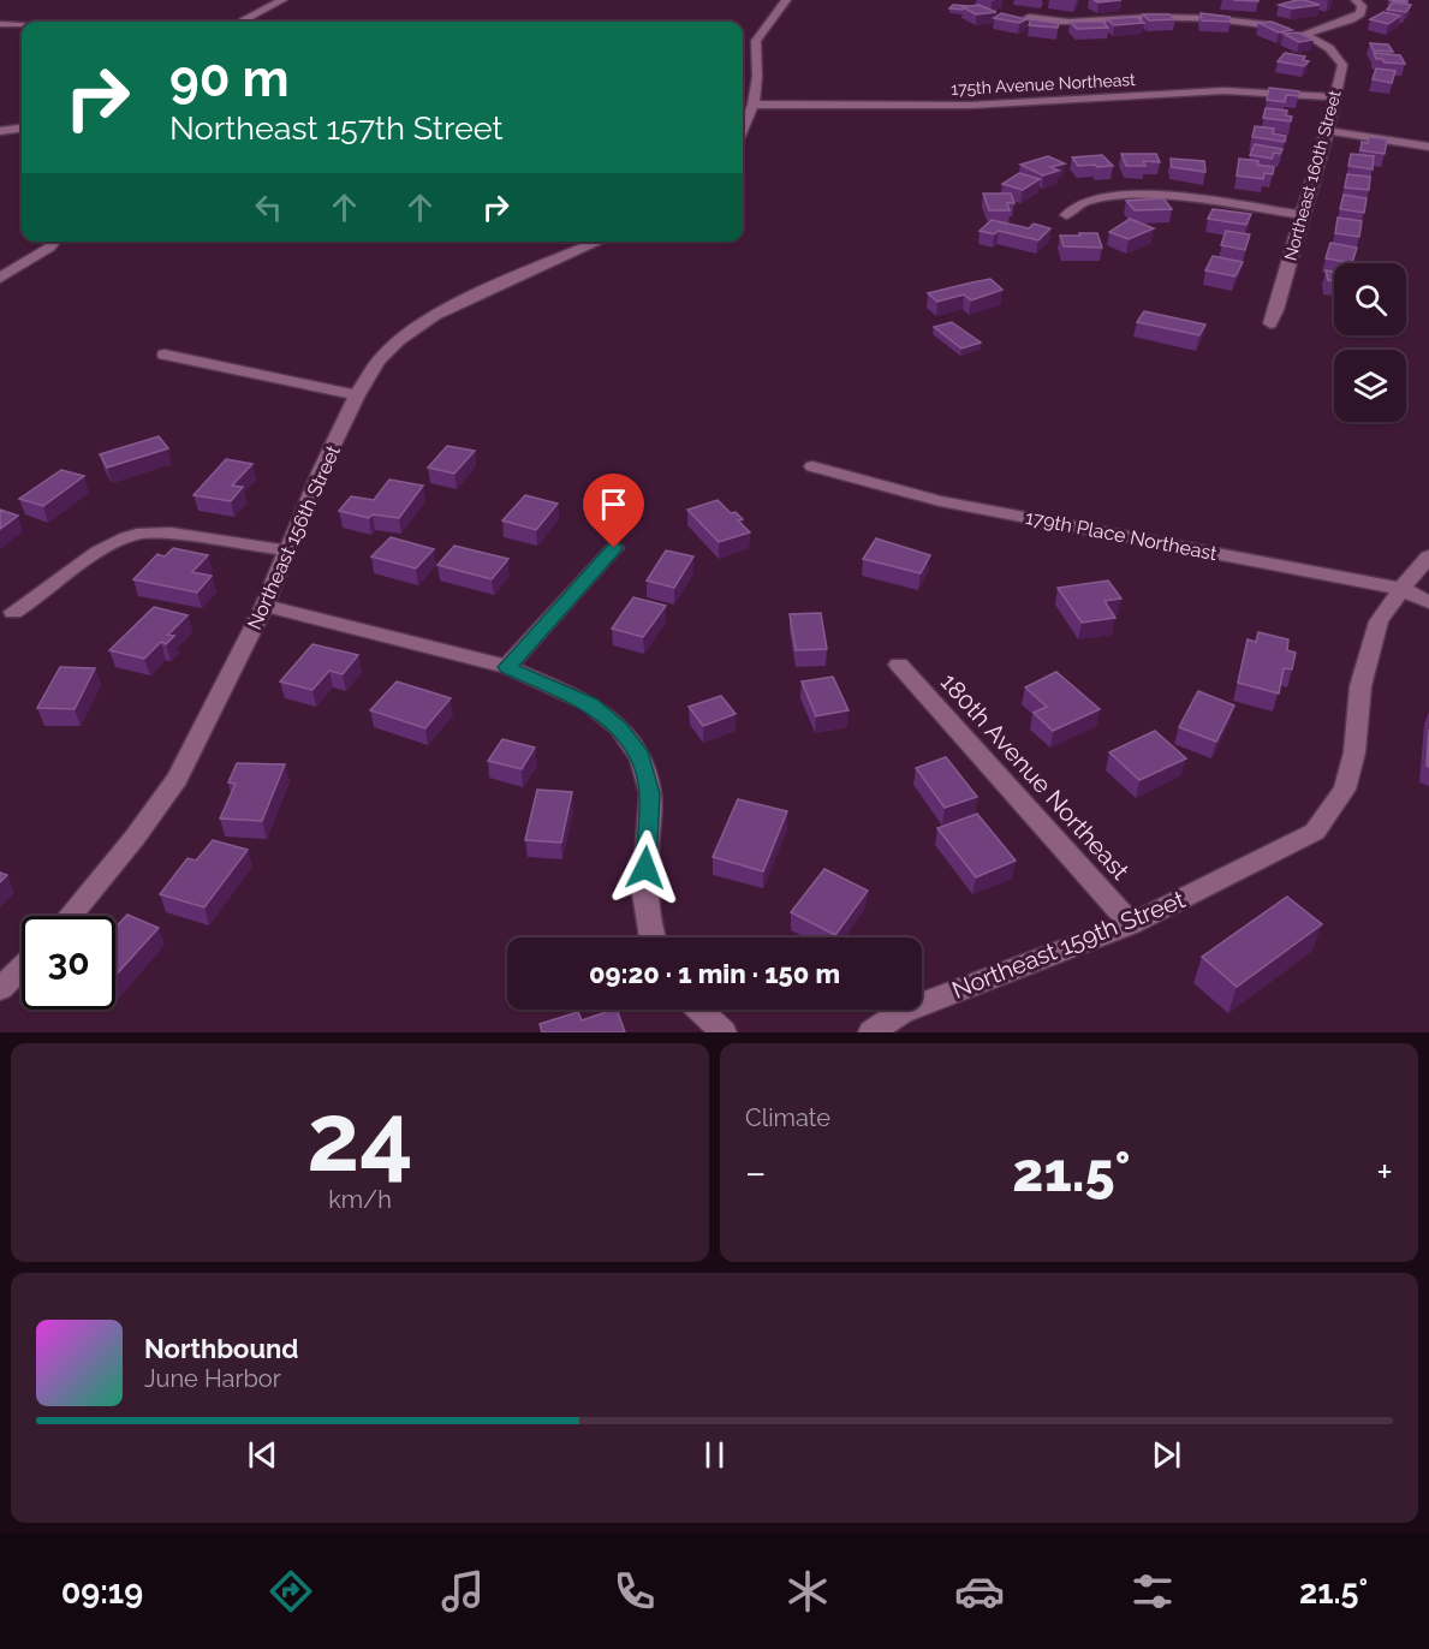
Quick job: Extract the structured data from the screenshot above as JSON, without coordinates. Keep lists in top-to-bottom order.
{
  "streets": {
    "street": [
      "175th Avenue Northeast",
      "Northeast 160th Street",
      "179th Place Northeast",
      "Northeast 156th Street",
      "180th Avenue Northeast",
      "Northeast 159th Street"
    ]
  },
  "crossings": [
    ["175th Avenue Northeast", "Northeast 160th Street"],
    ["179th Place Northeast", "Northeast 159th Street"],
    ["180th Avenue Northeast", "Northeast 159th Street"]
  ],
  "page": {
    "turn": ["90 m", "Northeast 157th Street"],
    "limit": "30",
    "trip": "09:20 · 1 min · 150 m",
    "tile": [
      ["24", "km/h"],
      "Climate"
    ],
    "heat": ["−", "21.5°", "+"],
    "song": ["Northbound", "June Harbor"],
    "tabs": ["09:19", "21.5°"]
  }
}
